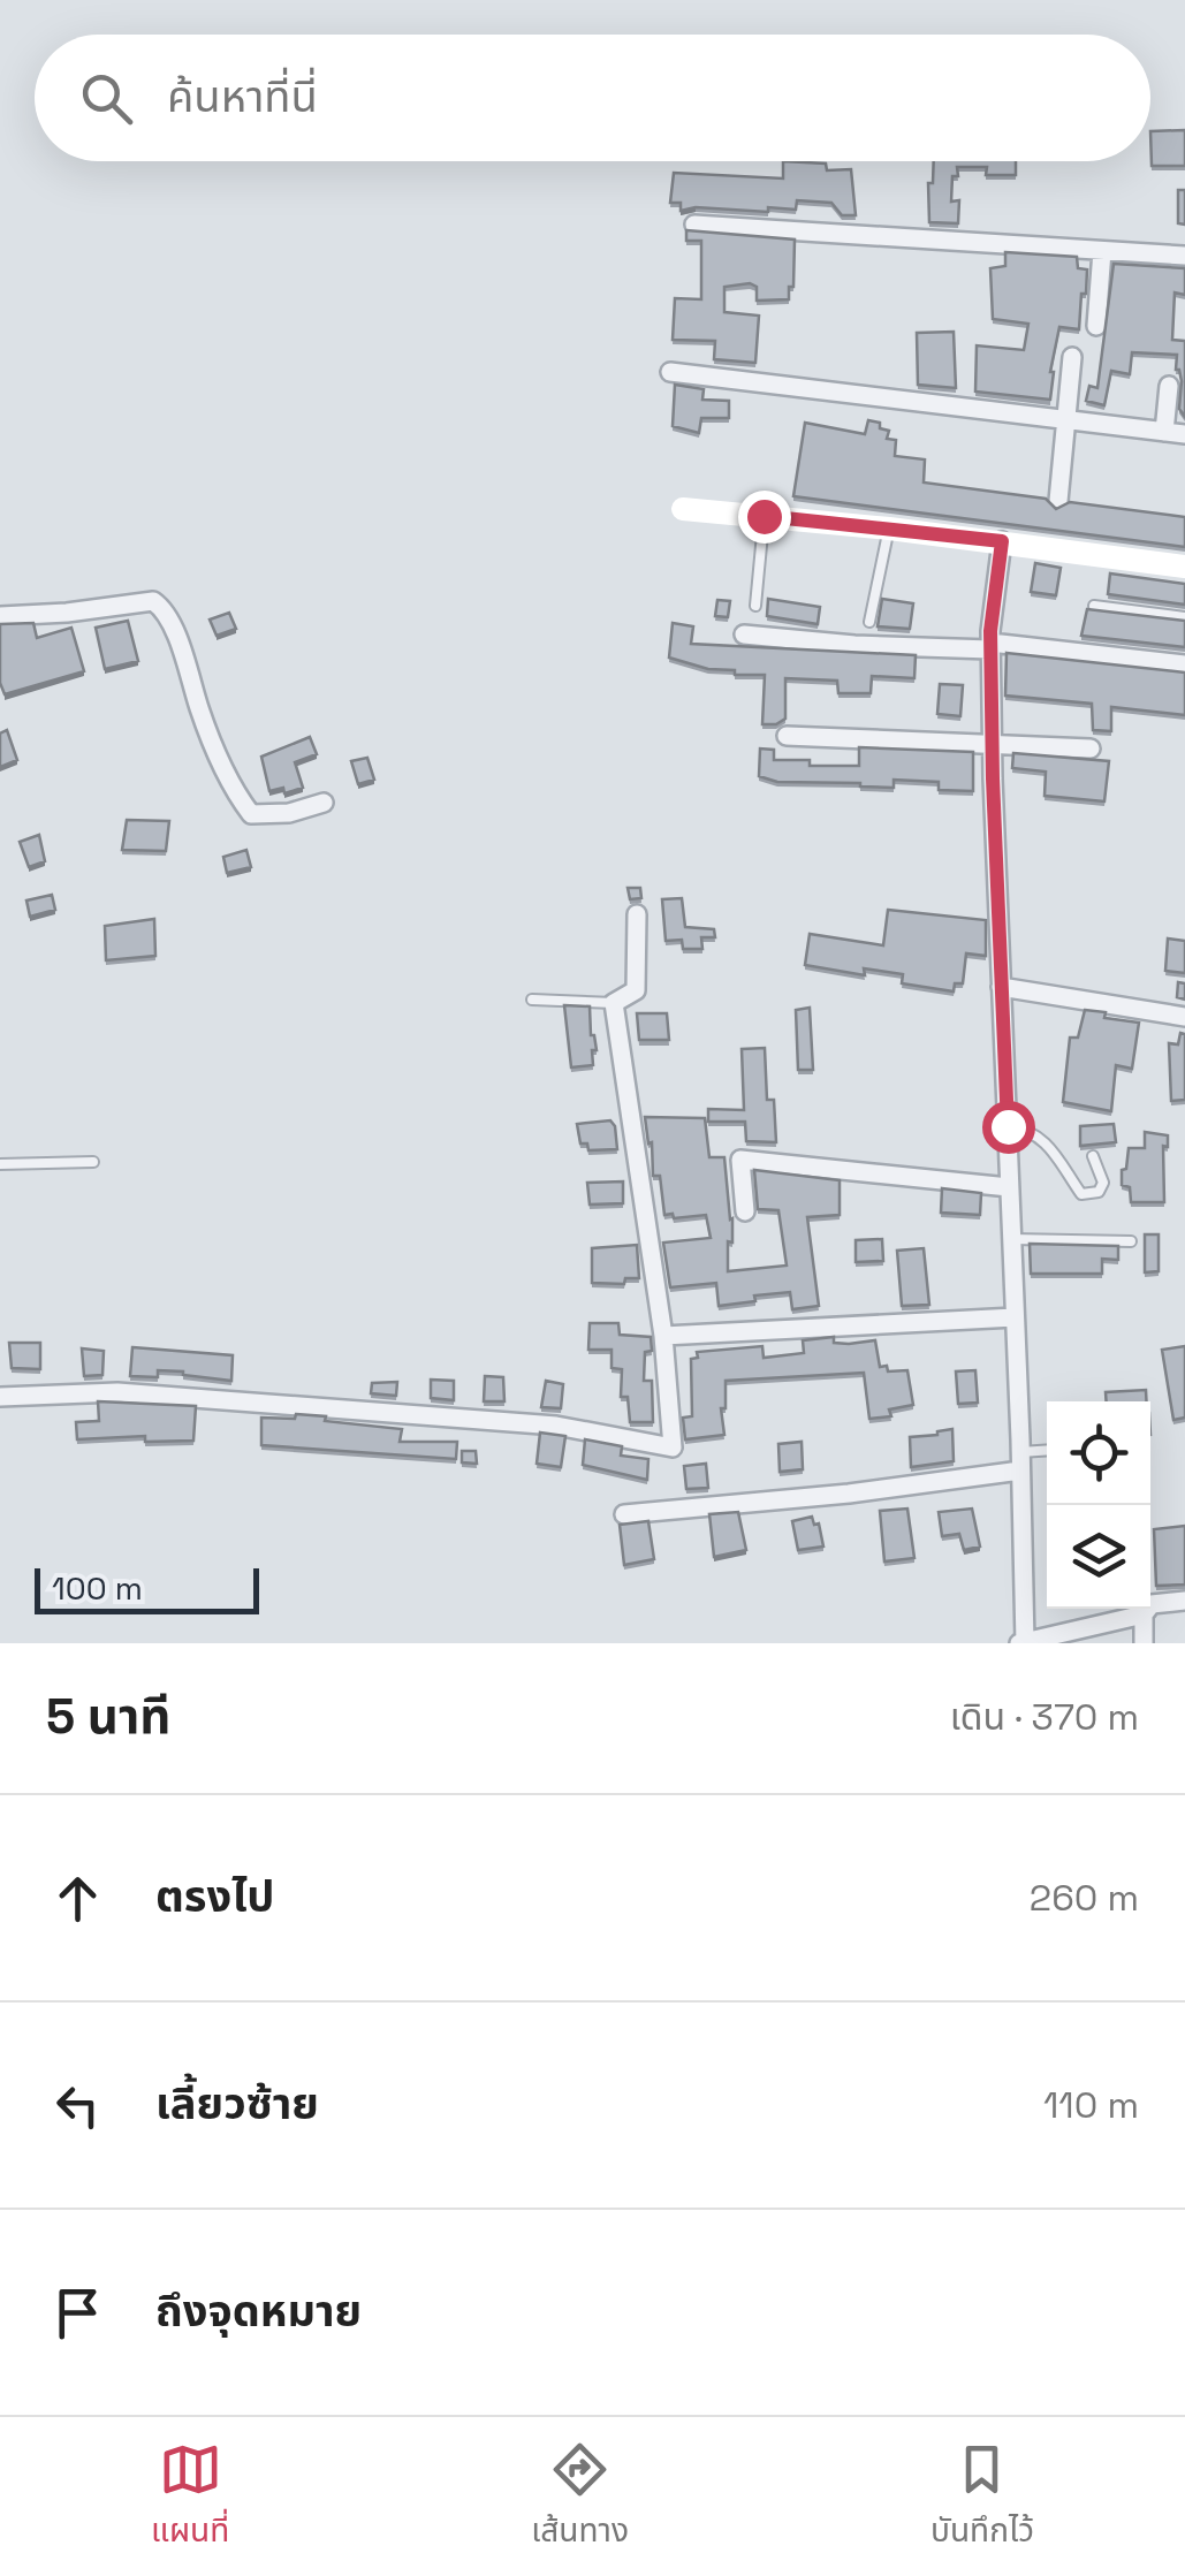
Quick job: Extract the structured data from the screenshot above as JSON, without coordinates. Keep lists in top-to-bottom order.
{
  "scale_bar": "100 m",
  "page": {
    "search": "ค้นหาที่นี่",
    "scale": "100 m",
    "heading": ["5 นาที", "เดิน · 370 m"],
    "list": [
      ["ตรงไป", "260 m"],
      ["เลี้ยวซ้าย", "110 m"],
      "ถึงจุดหมาย"
    ],
    "nav": ["แผนที่", "เส้นทาง", "บันทึกไว้"]
  }
}
